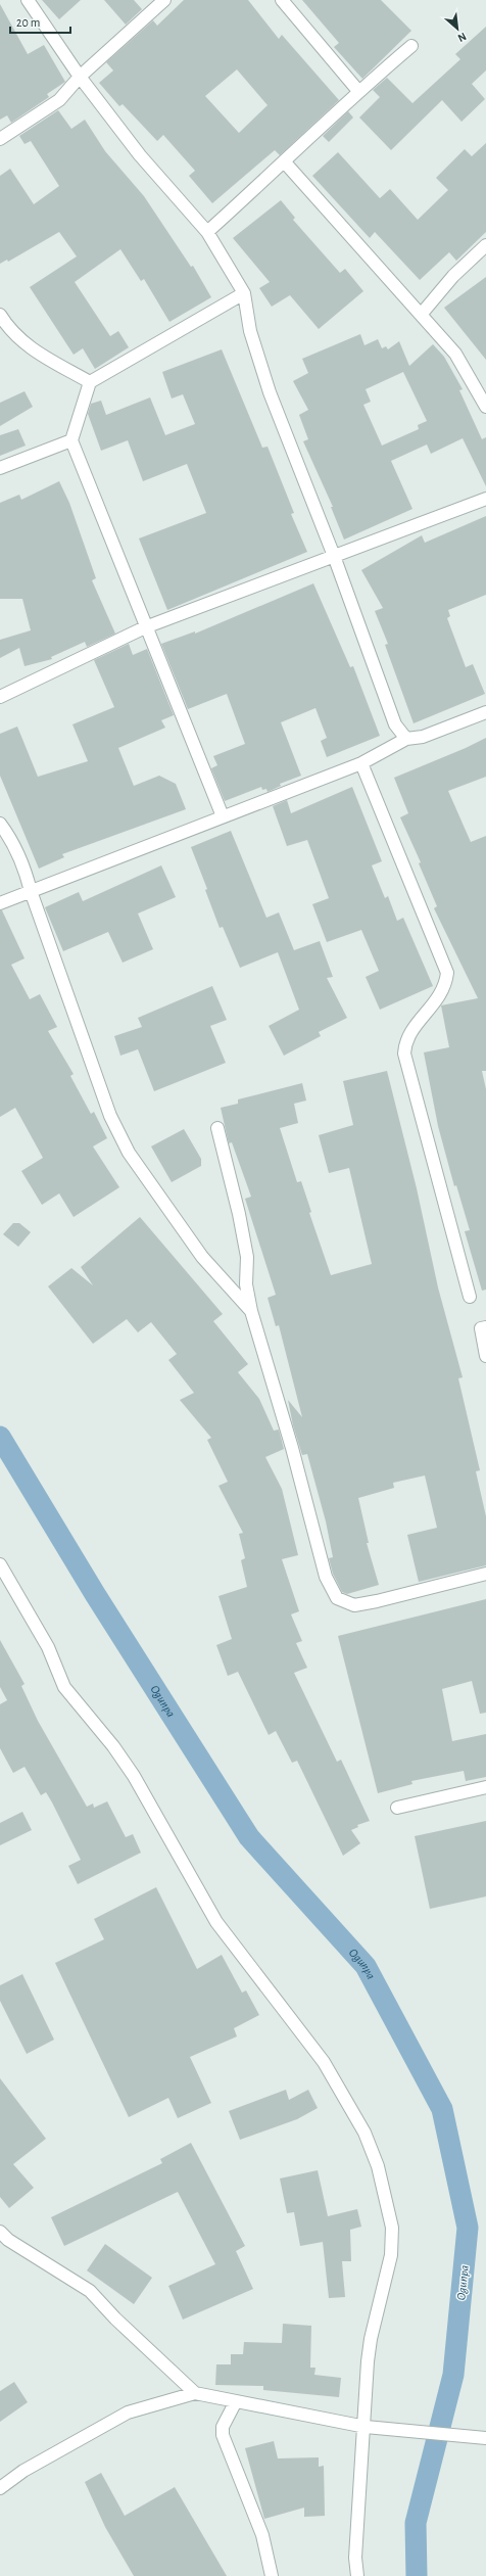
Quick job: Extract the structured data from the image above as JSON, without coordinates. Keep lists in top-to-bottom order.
{
  "water": ["Ogunpa"],
  "scale_bar": "20 m",
  "north": "bottom right"
}
